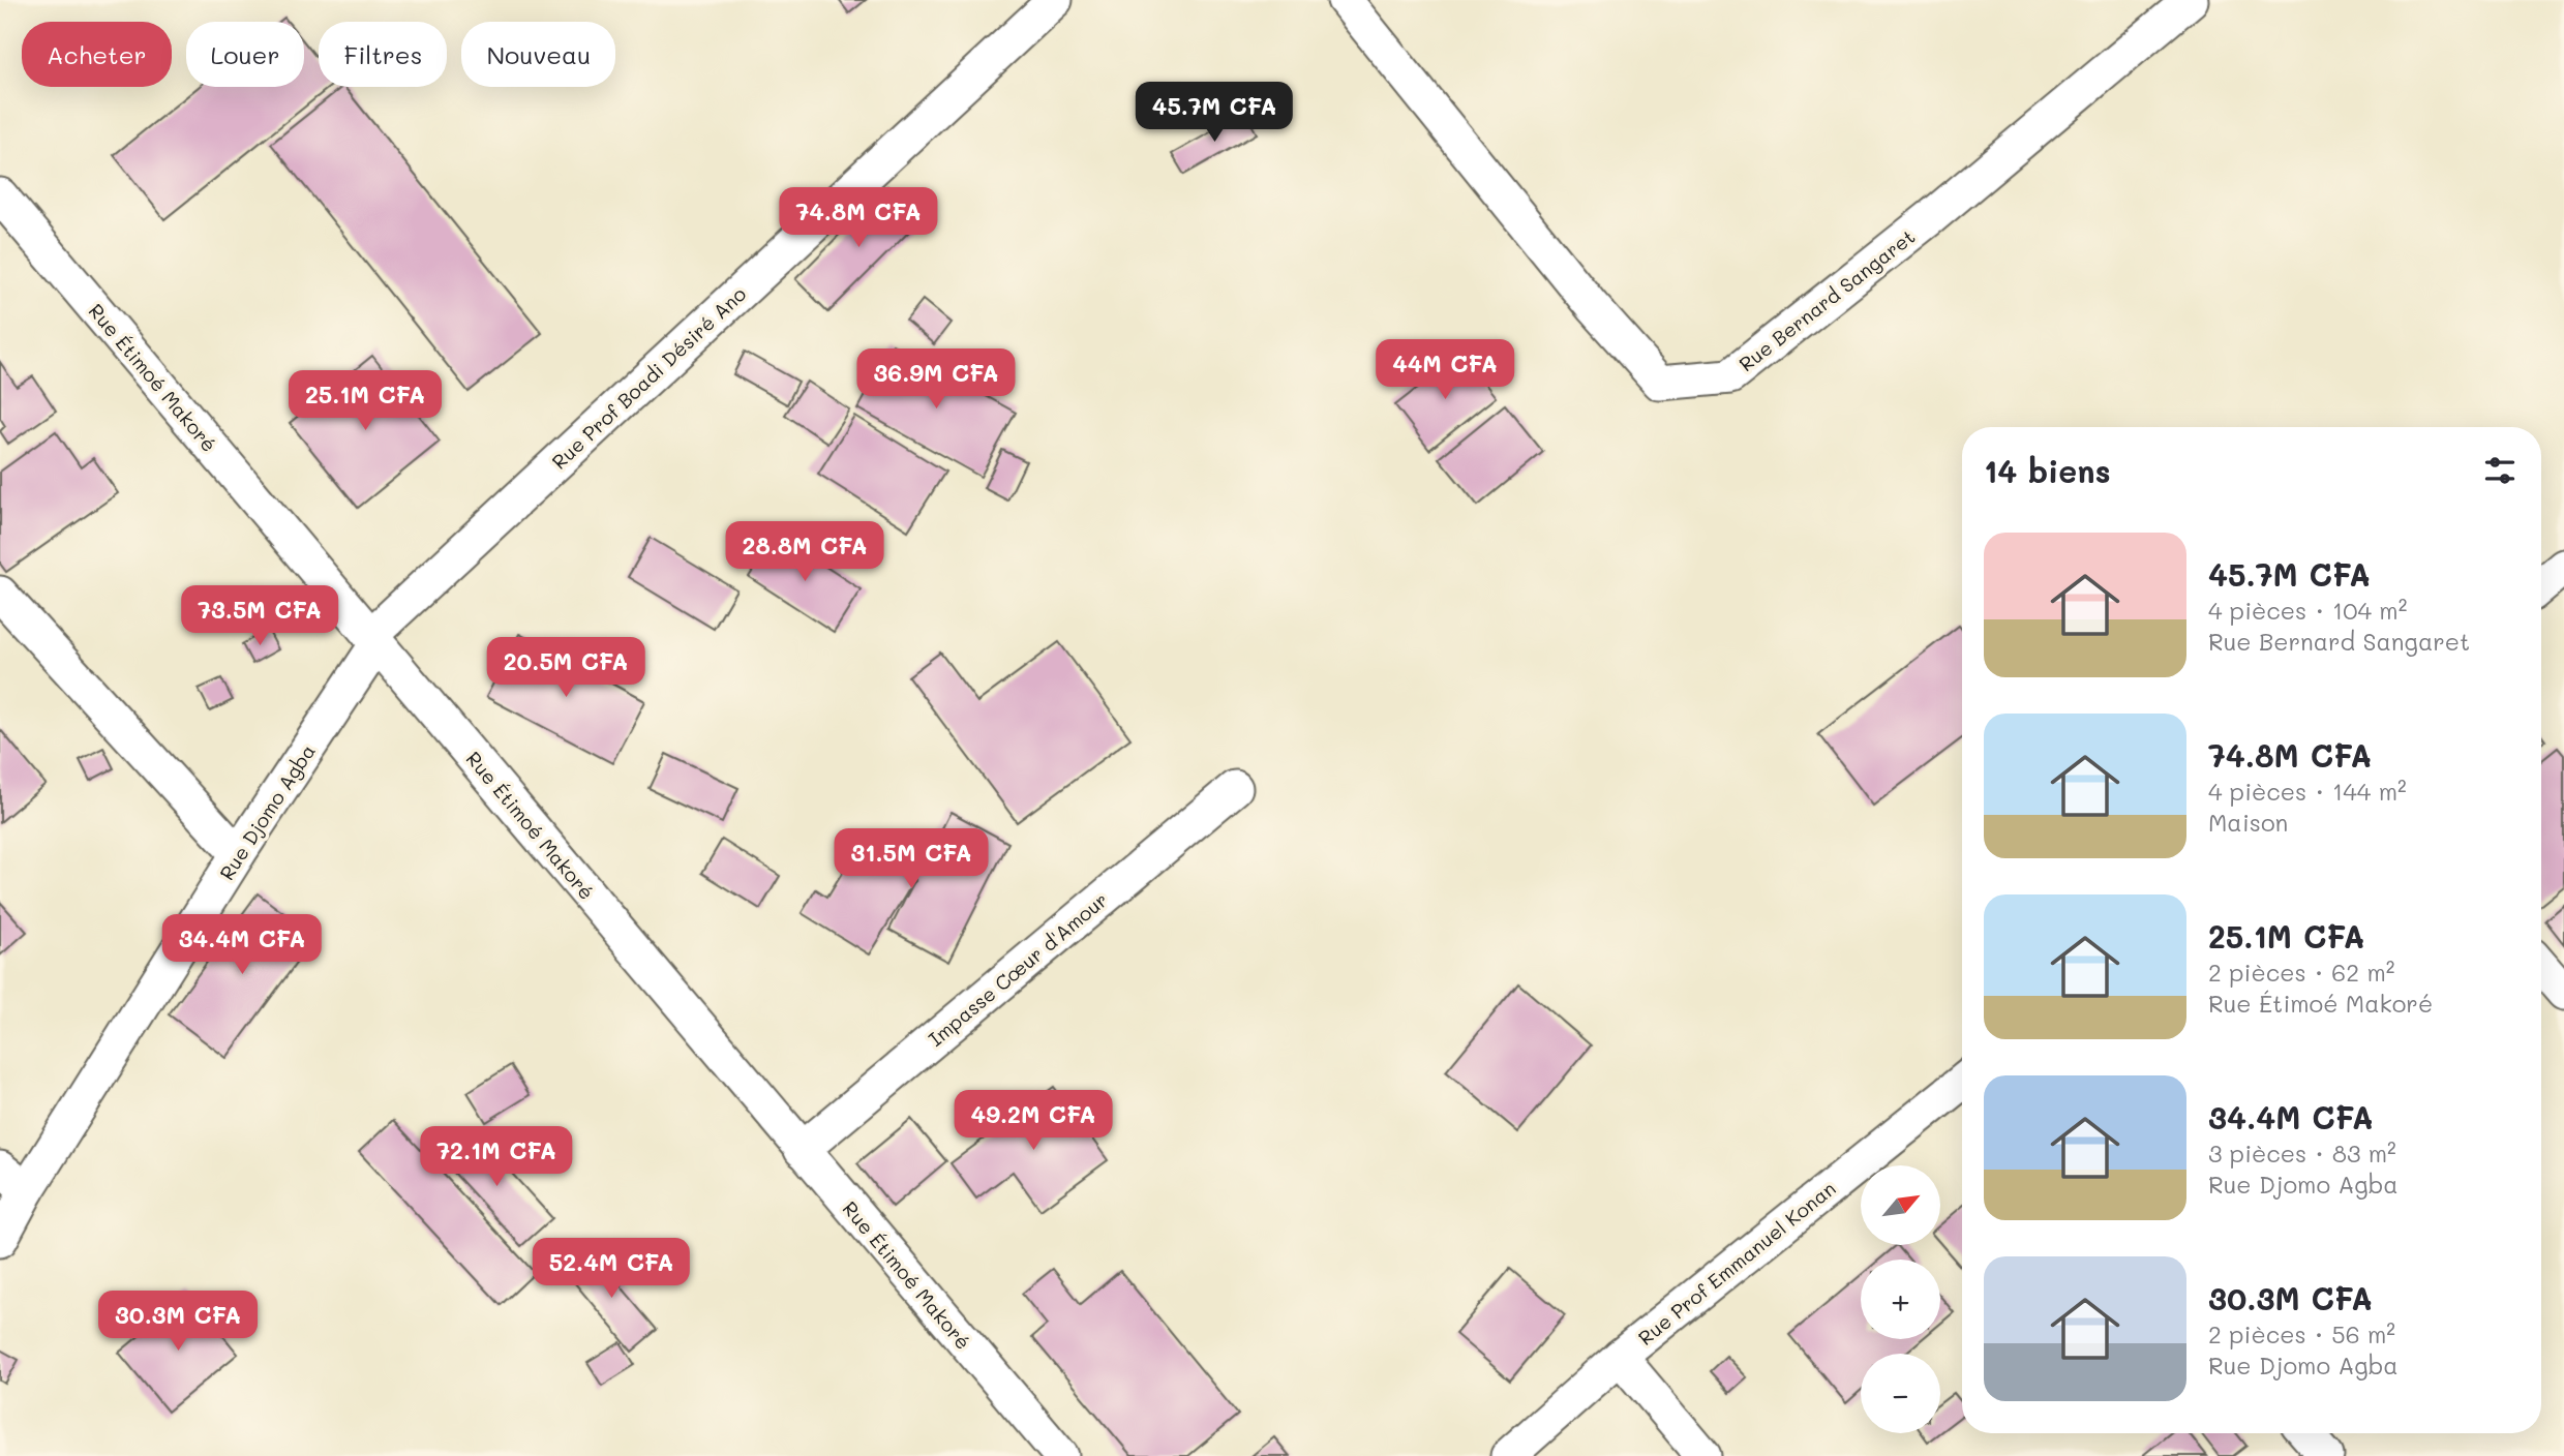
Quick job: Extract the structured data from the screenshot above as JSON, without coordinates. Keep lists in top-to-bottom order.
{
  "streets": {
    "street": [
      "Rue Bernard Sangaret",
      "Rue Étimoé Makoré",
      "Rue Prof Boadi Désiré Ano",
      "Rue Djomo Agba",
      "Impasse Cœur d'Amour",
      "Rue Prof Emmanuel Konan"
    ]
  },
  "crossings": [
    ["Rue Étimoé Makoré", "Rue Prof Boadi Désiré Ano"],
    ["Rue Étimoé Makoré", "Rue Djomo Agba"],
    ["Rue Étimoé Makoré", "Impasse Cœur d'Amour"],
    ["Rue Prof Boadi Désiré Ano", "Rue Djomo Agba"]
  ],
  "north": "top right",
  "page": {
    "chip": [
      "Acheter",
      "Louer",
      "Filtres",
      "Nouveau"
    ],
    "price": [
      "45.7M CFA",
      "74.8M CFA",
      "44M CFA",
      "36.9M CFA",
      "25.1M CFA",
      "28.8M CFA",
      "73.5M CFA",
      "20.5M CFA",
      "31.5M CFA",
      "34.4M CFA",
      "49.2M CFA",
      "72.1M CFA",
      "52.4M CFA",
      "30.3M CFA"
    ],
    "heading": "14 biens",
    "list": [
      {
        "name": "45.7M CFA",
        "note": "4 pièces · 104 m² · Rue Bernard Sangaret"
      },
      {
        "name": "74.8M CFA",
        "note": "4 pièces · 144 m² · Maison"
      },
      {
        "name": "25.1M CFA",
        "note": "2 pièces · 62 m² · Rue Étimoé Makoré"
      },
      {
        "name": "34.4M CFA",
        "note": "3 pièces · 83 m² · Rue Djomo Agba"
      },
      {
        "name": "30.3M CFA",
        "note": "2 pièces · 56 m² · Rue Djomo Agba"
      }
    ],
    "map_buttons": ["+", "−"]
  }
}
